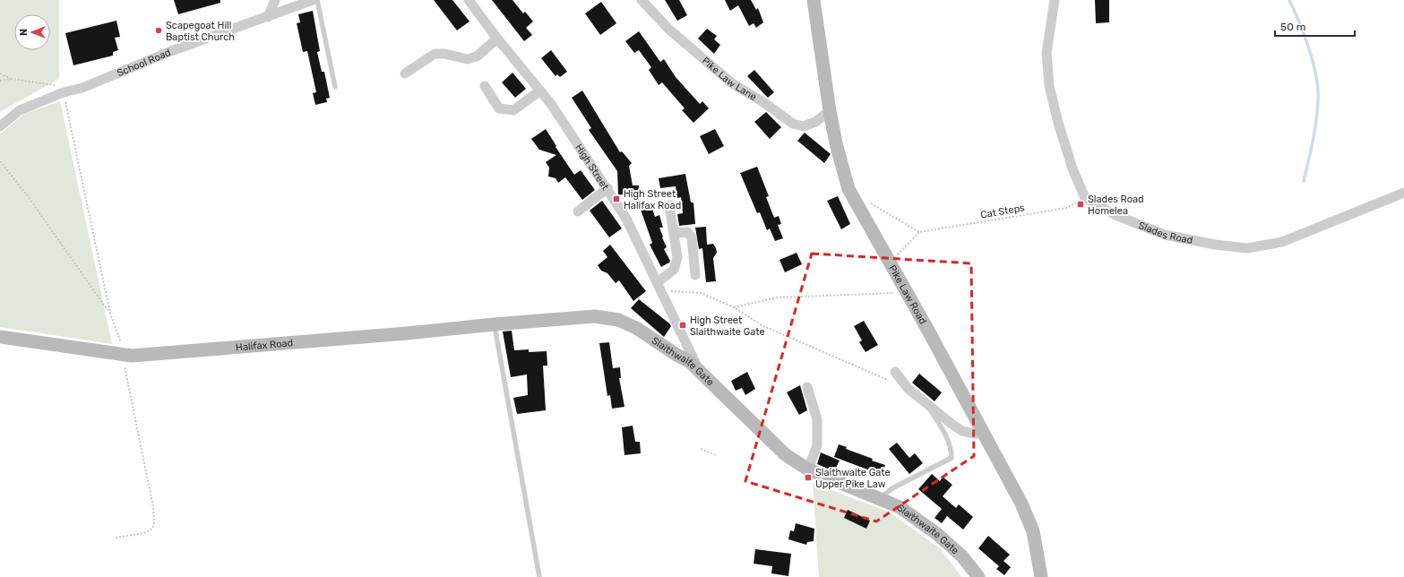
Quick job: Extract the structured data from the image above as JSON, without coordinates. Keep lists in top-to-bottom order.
{
  "streets": {
    "street": [
      "School Road",
      "Pike Law Lane",
      "High Street",
      "Slades Road",
      "Pike Law Road",
      "Halifax Road",
      "Slaithwaite Gate"
    ],
    "path": ["Cat Steps"]
  },
  "crossings": [
    ["Pike Law Lane", "Pike Law Road"],
    ["High Street", "Slaithwaite Gate"],
    ["Cat Steps", "Slades Road"],
    ["Halifax Road", "Slaithwaite Gate"]
  ],
  "places": {
    "other": ["Scapegoat Hill Baptist Church"],
    "transit": [
      "High Street Halifax Road",
      "Slades Road Homelea",
      "High Street Slaithwaite Gate",
      "Slaithwaite Gate Upper Pike Law"
    ]
  },
  "scale_bar": "50 m",
  "north": "left"
}
